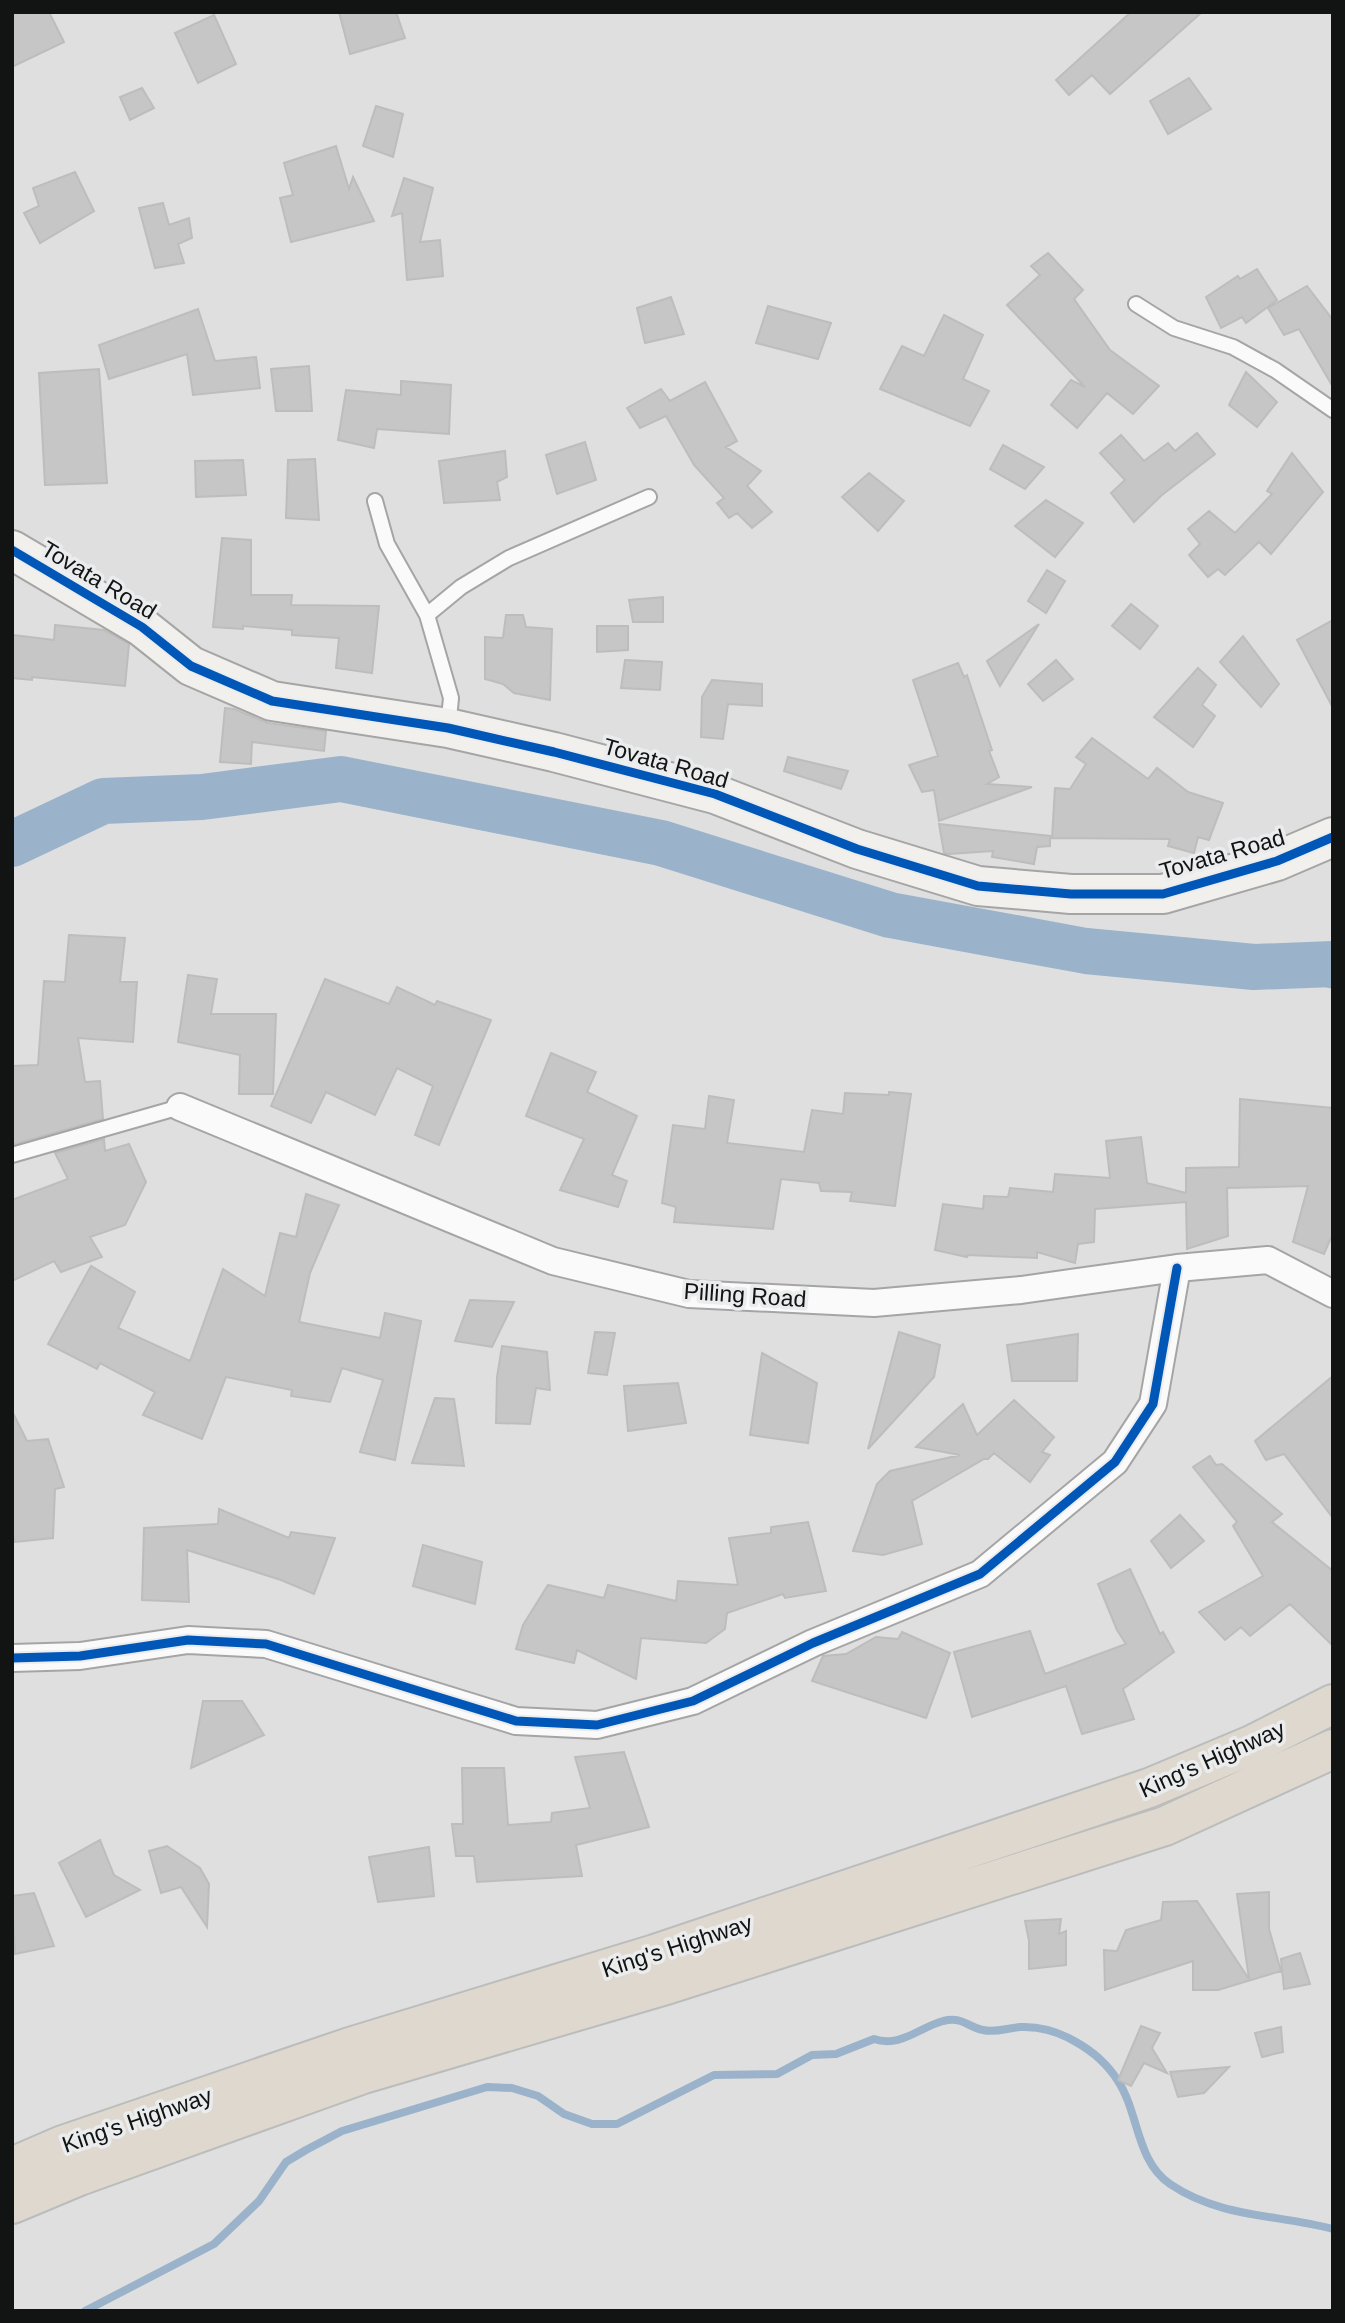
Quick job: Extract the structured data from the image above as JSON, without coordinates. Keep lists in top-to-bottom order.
{
  "streets": {
    "highway": ["King's Highway"],
    "street": ["Tovata Road", "Pilling Road"]
  }
}
